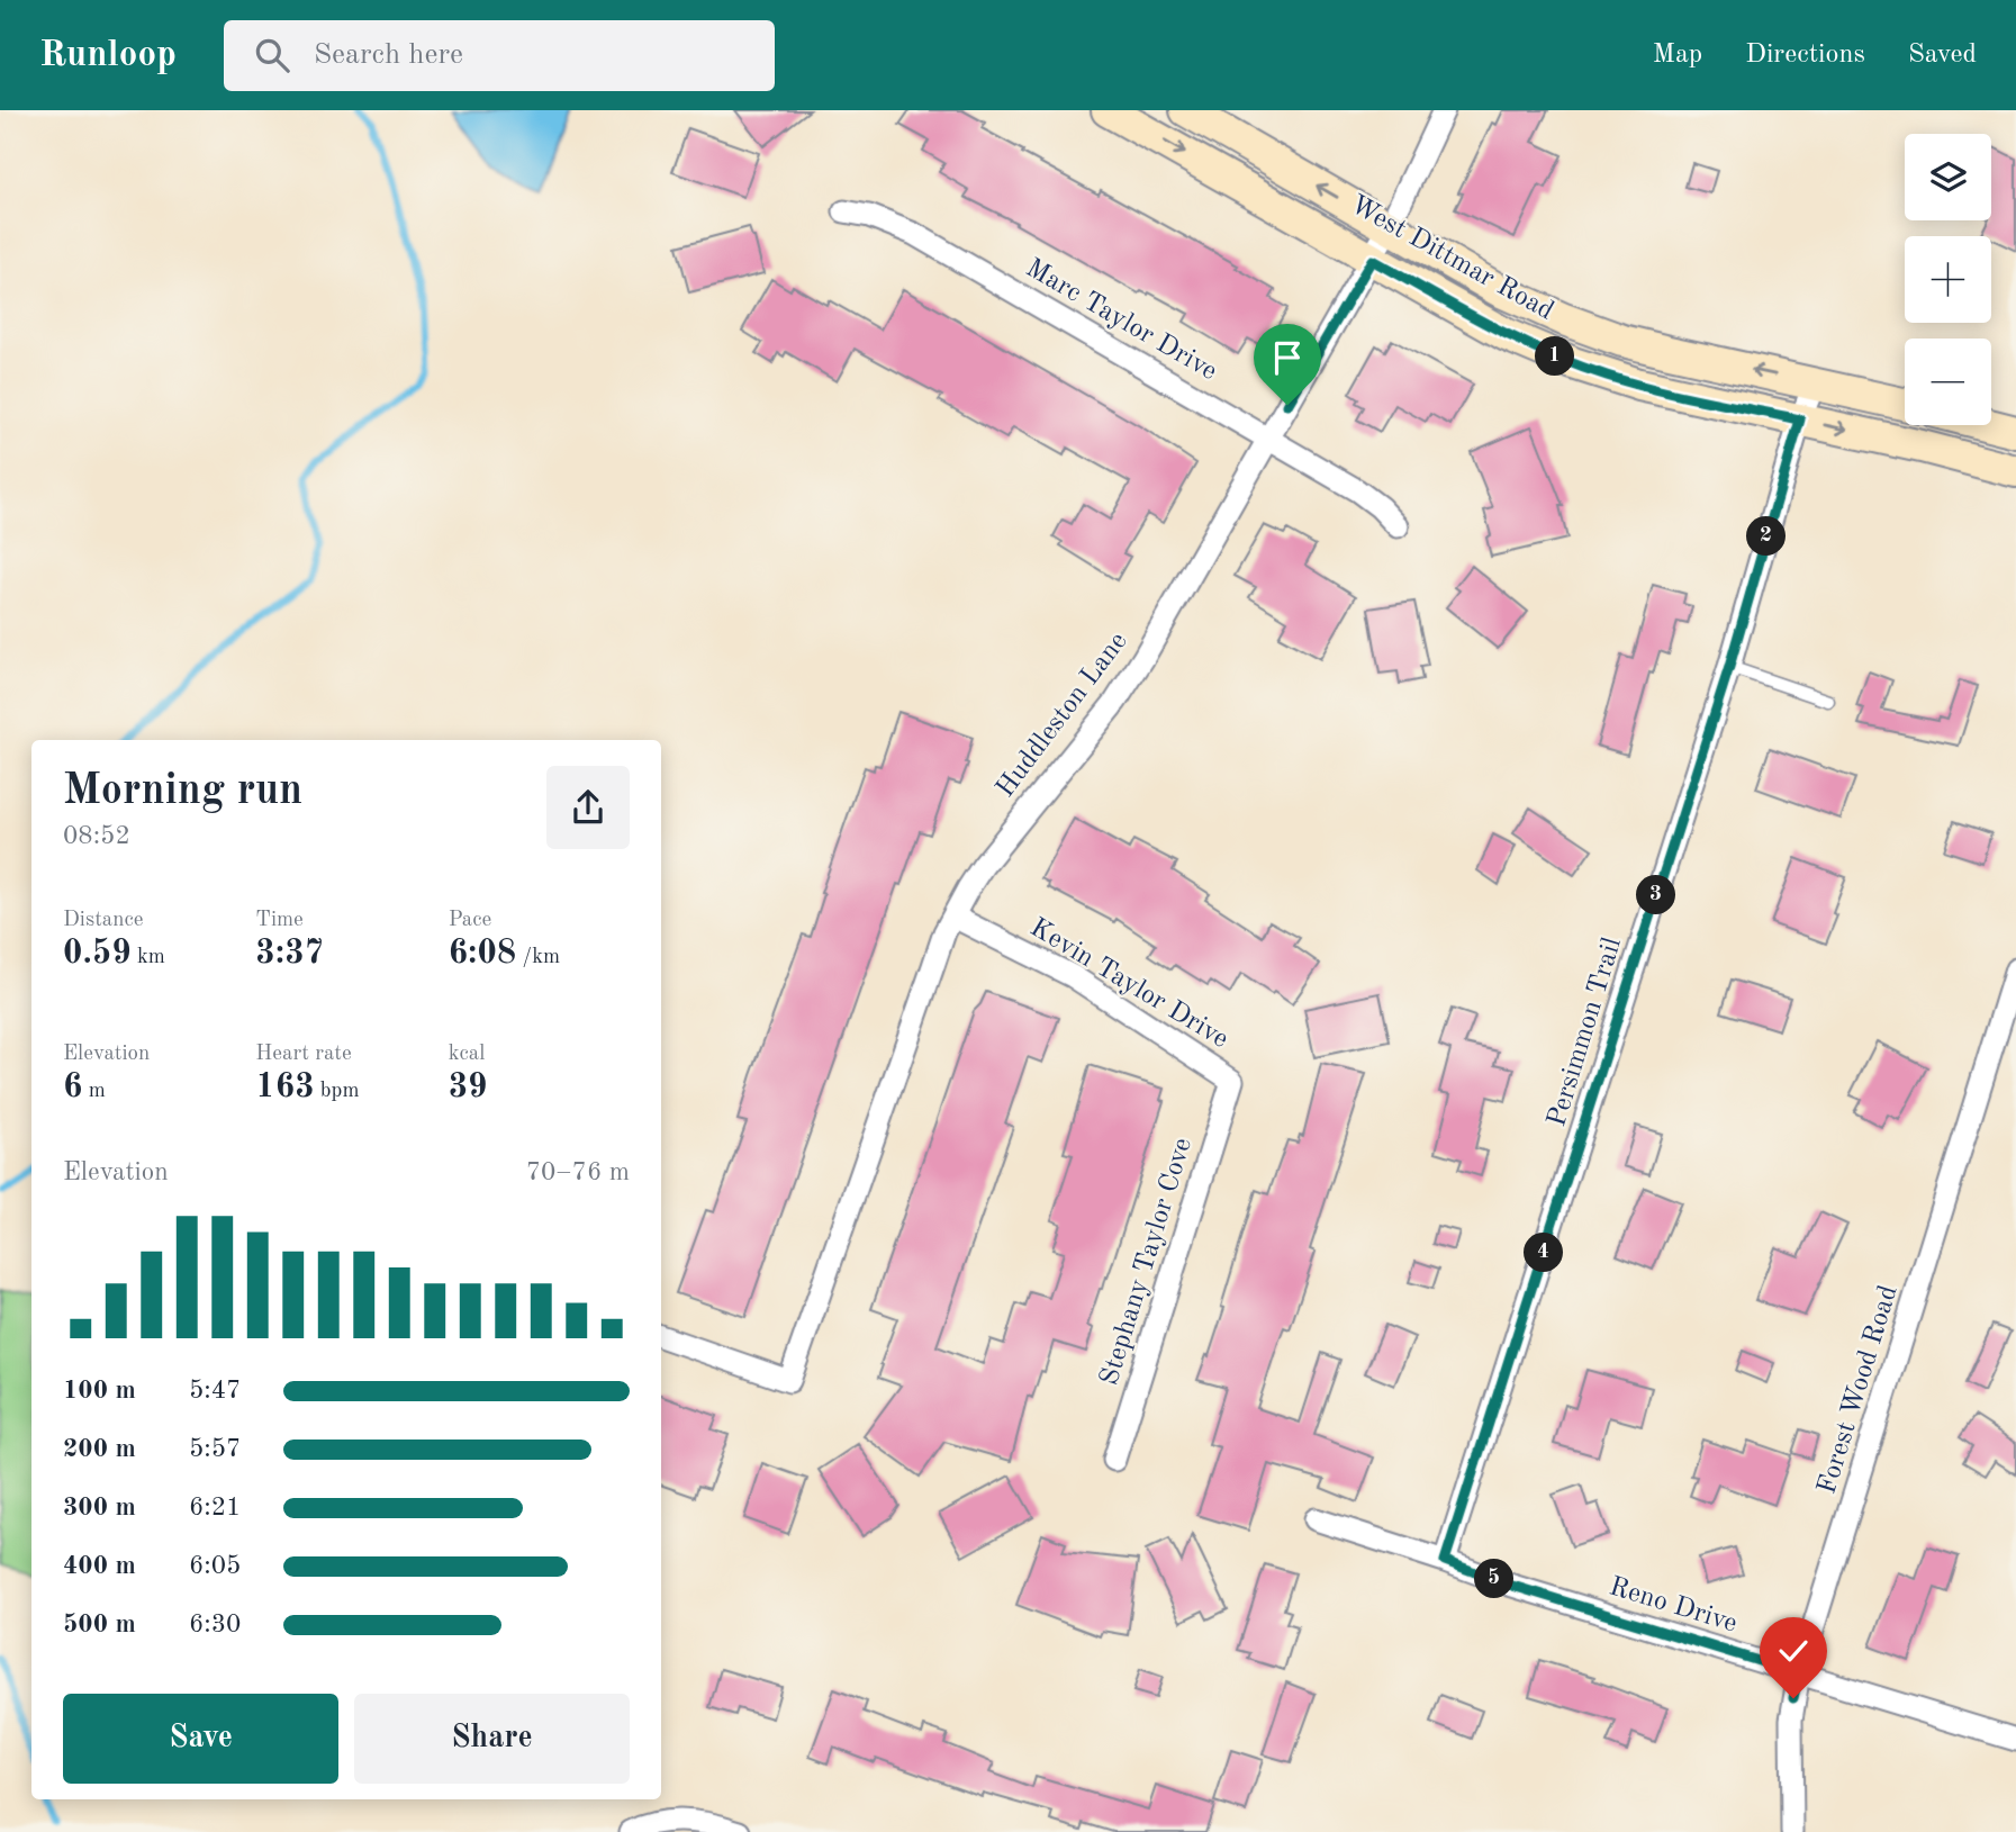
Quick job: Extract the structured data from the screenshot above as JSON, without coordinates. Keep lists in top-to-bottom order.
{
  "streets": {
    "street": [
      "West Dittmar Road",
      "Marc Taylor Drive",
      "Huddleston Lane",
      "Kevin Taylor Drive",
      "Persimmon Trail",
      "Stephany Taylor Cove",
      "Forest Wood Road",
      "Reno Drive"
    ]
  },
  "crossings": [
    ["West Dittmar Road", "Huddleston Lane"],
    ["West Dittmar Road", "Persimmon Trail"],
    ["Marc Taylor Drive", "Huddleston Lane"],
    ["Huddleston Lane", "Kevin Taylor Drive"],
    ["Kevin Taylor Drive", "Stephany Taylor Cove"],
    ["Persimmon Trail", "Reno Drive"],
    ["Forest Wood Road", "Reno Drive"]
  ],
  "page": {
    "header": "Runloop",
    "search": "Search here",
    "nav": ["Map", "Directions", "Saved"],
    "map_buttons": ["+", "−"],
    "pins": [
      "1",
      "2",
      "3",
      "4",
      "5"
    ],
    "heading": ["Morning run", "08:52"],
    "stats": [
      ["Distance", "0.59 km"],
      ["Time", "3:37"],
      ["Pace", "6:08 /km"],
      ["Elevation", "6 m"],
      ["Heart rate", "163 bpm"],
      ["kcal", "39"]
    ],
    "chart": ["Elevation", "70–76 m"],
    "list": [
      {
        "name": "100 m",
        "note": "5:47"
      },
      {
        "name": "200 m",
        "note": "5:57"
      },
      {
        "name": "300 m",
        "note": "6:21"
      },
      {
        "name": "400 m",
        "note": "6:05"
      },
      {
        "name": "500 m",
        "note": "6:30"
      }
    ],
    "buttons": ["Save", "Share"]
  }
}
